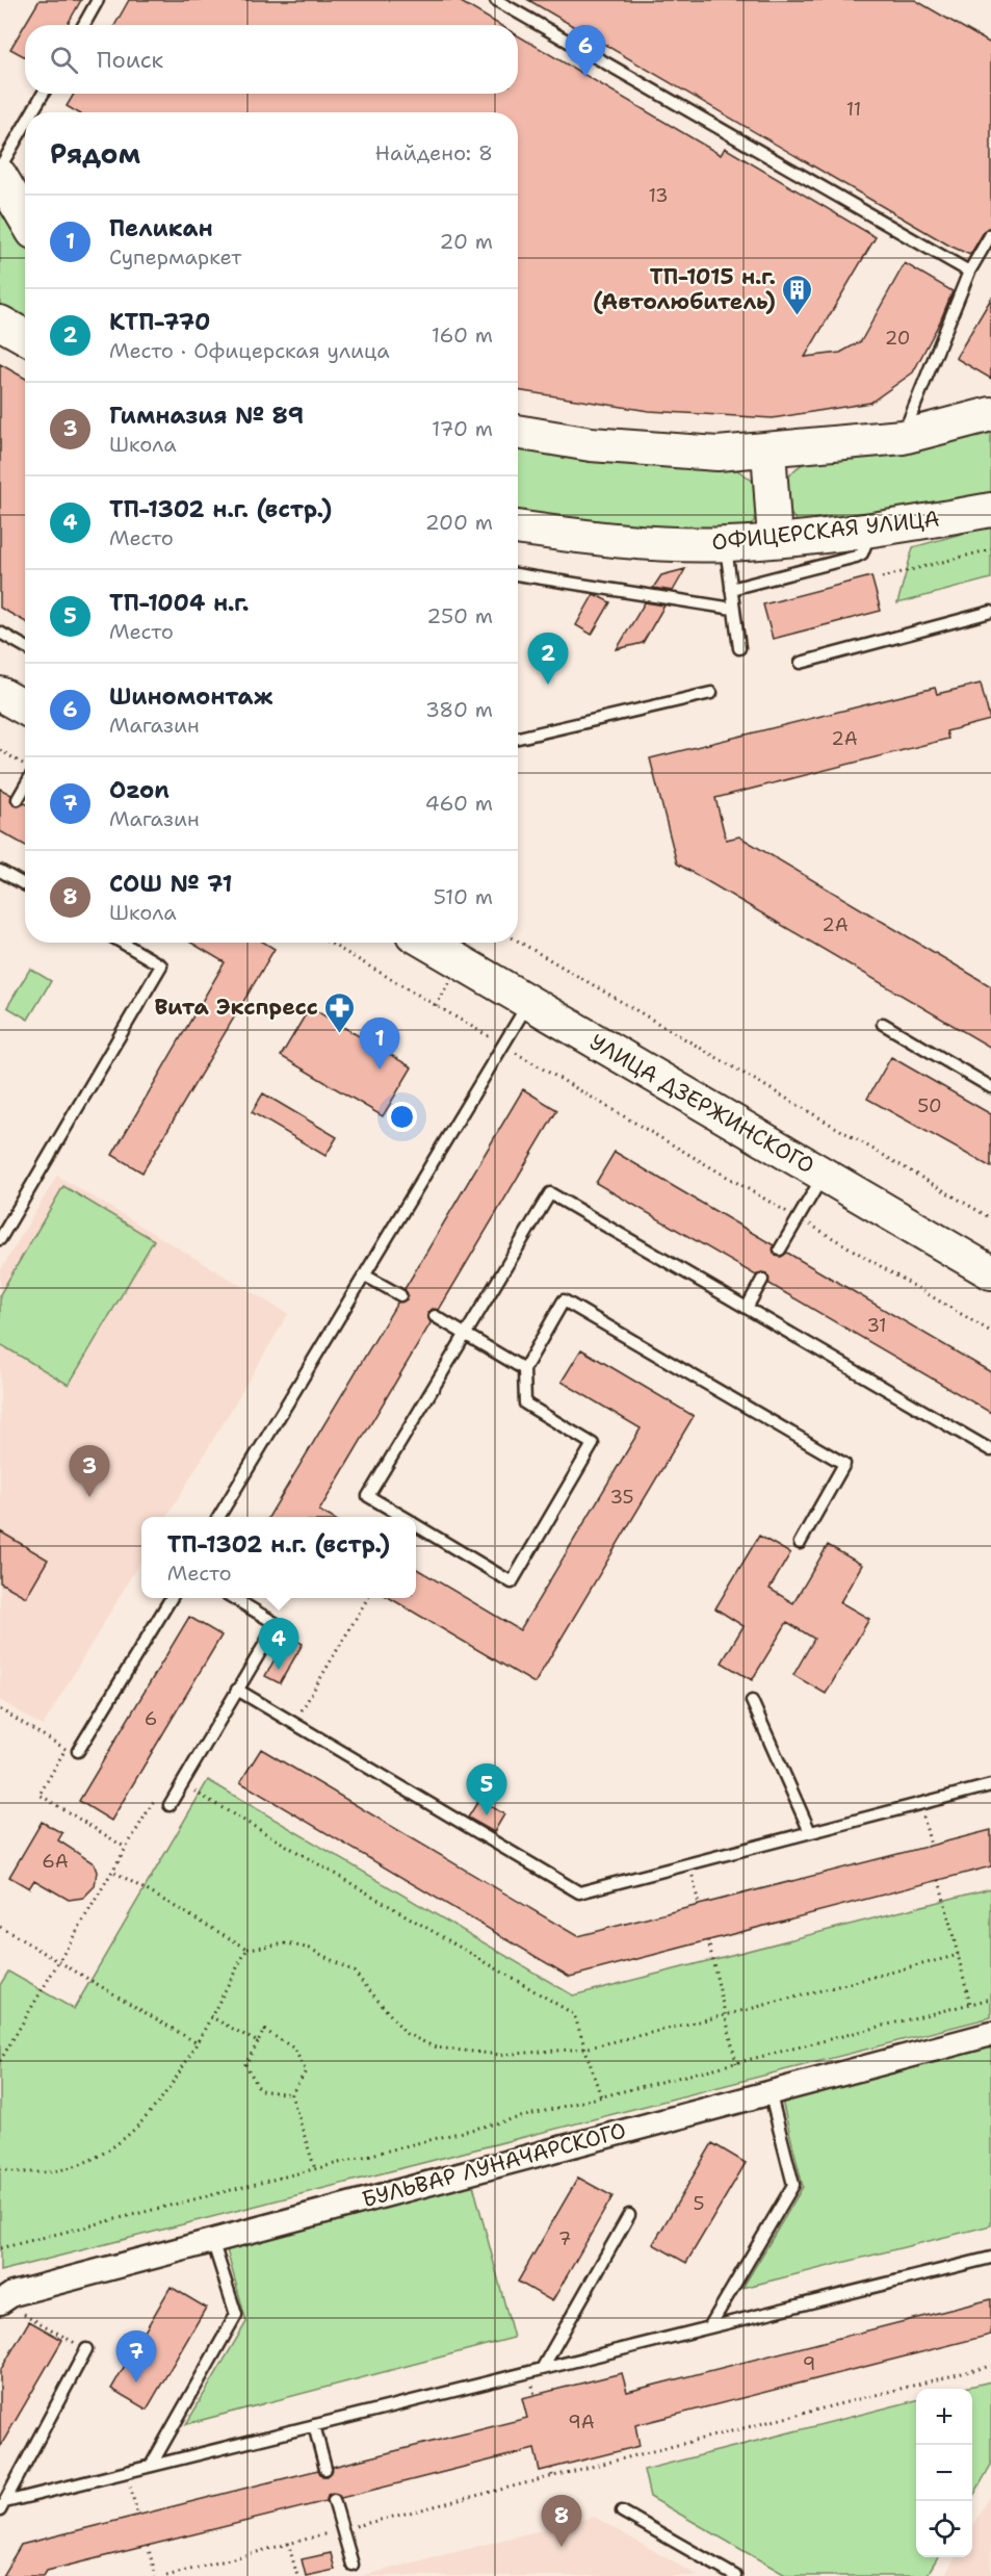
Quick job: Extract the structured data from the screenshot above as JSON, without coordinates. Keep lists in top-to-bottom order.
{
  "streets": {
    "main road": ["ОФИЦЕРСКАЯ УЛИЦА", "УЛИЦА ДЗЕРЖИНСКОГО"],
    "street": ["БУЛЬВАР ЛУНАЧАРСКОГО"]
  },
  "places": {
    "building": ["ТП-1015 н.г. (Автолюбитель)"],
    "pharmacy": ["Вита Экспресс"]
  },
  "house_numbers": [
    "11",
    "13",
    "20",
    "2А",
    "2А",
    "50",
    "31",
    "35",
    "6",
    "6А",
    "5",
    "7",
    "9",
    "9А"
  ],
  "page": {
    "pins": [
      "6",
      "2",
      "1",
      "3",
      "4",
      "5",
      "7",
      "8"
    ],
    "search": "Поиск",
    "heading": ["Рядом", "Найдено: 8"],
    "list": [
      {
        "mark": "1",
        "name": "Пеликан",
        "note": "Супермаркет",
        "value": "20 m"
      },
      {
        "mark": "2",
        "name": "КТП-770",
        "note": "Место · Офицерская улица",
        "value": "160 m"
      },
      {
        "mark": "3",
        "name": "Гимназия № 89",
        "note": "Школа",
        "value": "170 m"
      },
      {
        "mark": "4",
        "name": "ТП-1302 н.г. (встр.)",
        "note": "Место",
        "value": "200 m"
      },
      {
        "mark": "5",
        "name": "ТП-1004 н.г.",
        "note": "Место",
        "value": "250 m"
      },
      {
        "mark": "6",
        "name": "Шиномонтаж",
        "note": "Магазин",
        "value": "380 m"
      },
      {
        "mark": "7",
        "name": "Ozon",
        "note": "Магазин",
        "value": "460 m"
      },
      {
        "mark": "8",
        "name": "СОШ № 71",
        "note": "Школа",
        "value": "510 m"
      }
    ],
    "popup": ["ТП-1302 н.г. (встр.)", "Место"],
    "map_buttons": ["+", "−"]
  }
}
